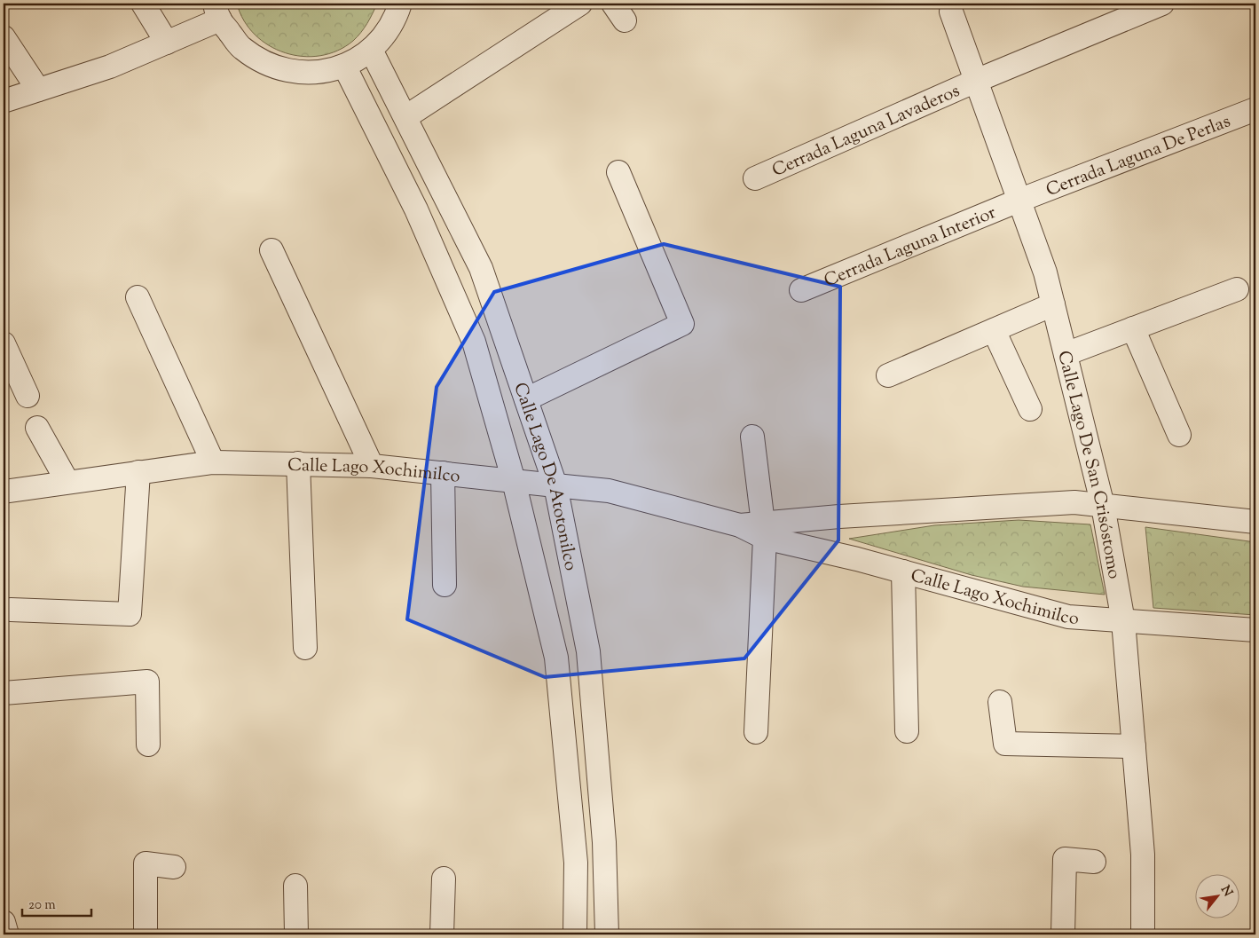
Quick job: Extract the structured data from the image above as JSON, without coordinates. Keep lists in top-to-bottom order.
{
  "streets": {
    "street": [
      "Cerrada Laguna Lavaderos",
      "Cerrada Laguna De Perlas",
      "Cerrada Laguna Interior",
      "Calle Lago De San Crisóstomo",
      "Calle Lago Xochimilco",
      "Calle Lago De Atotonilco"
    ]
  },
  "crossings": [
    ["Cerrada Laguna Lavaderos", "Calle Lago De San Crisóstomo"],
    ["Cerrada Laguna De Perlas", "Cerrada Laguna Interior"],
    ["Cerrada Laguna De Perlas", "Calle Lago De San Crisóstomo"],
    ["Cerrada Laguna Interior", "Calle Lago De San Crisóstomo"],
    ["Calle Lago De San Crisóstomo", "Calle Lago Xochimilco"],
    ["Calle Lago Xochimilco", "Calle Lago De Atotonilco"]
  ],
  "scale_bar": "20 m",
  "north": "top right"
}
